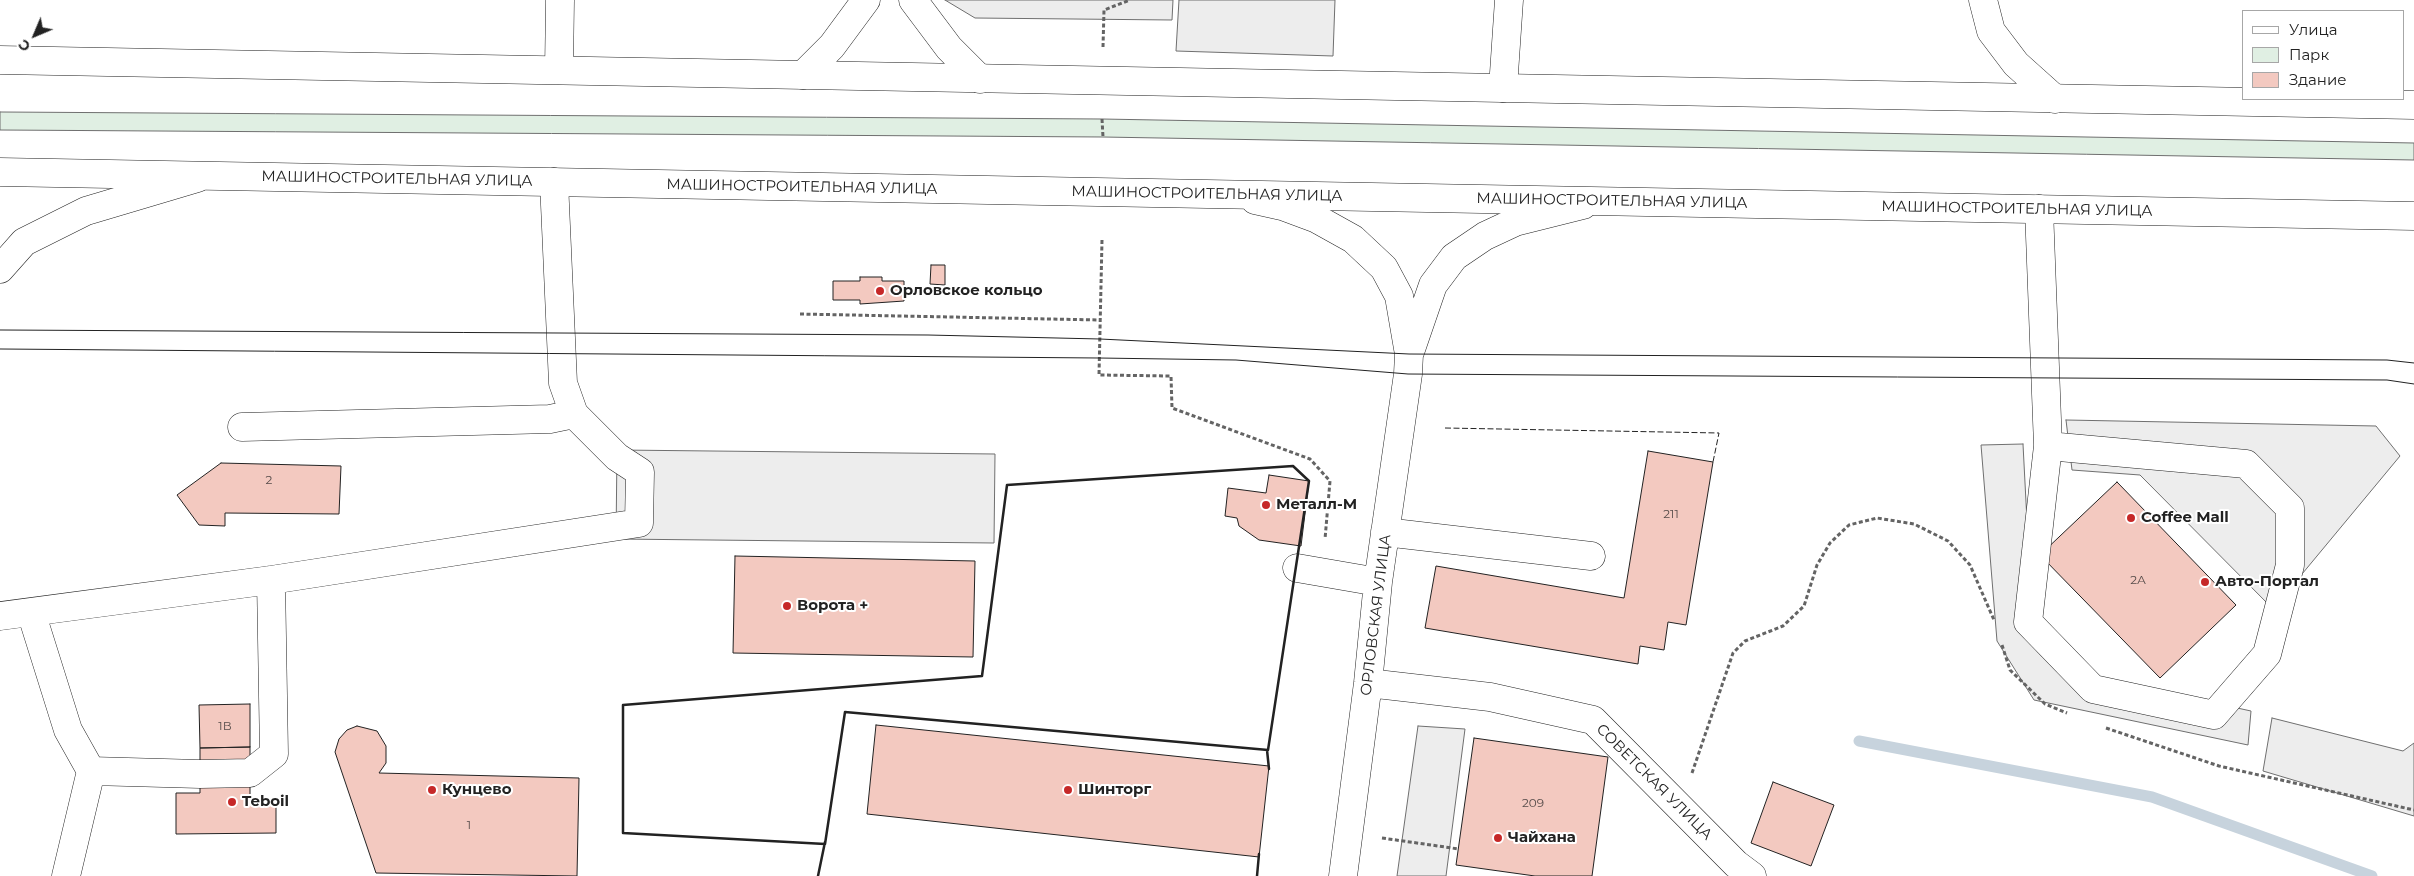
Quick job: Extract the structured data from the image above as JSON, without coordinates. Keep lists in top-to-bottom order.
{
  "streets": {
    "main road": ["МАШИНОСТРОИТЕЛЬНАЯ УЛИЦА", "ОРЛОВСКАЯ УЛИЦА", "СОВЕТСКАЯ УЛИЦА"]
  },
  "crossings": [
    ["ОРЛОВСКАЯ УЛИЦА", "СОВЕТСКАЯ УЛИЦА"]
  ],
  "places": [
    "Орловское кольцо",
    "Металл-М",
    "Coffee Mall",
    "Авто-Портал",
    "Ворота +",
    "Кунцево",
    "Шинторг",
    "Teboil",
    "Чайхана"
  ],
  "house_numbers": [
    "2",
    "211",
    "2А",
    "1В",
    "209",
    "1"
  ],
  "legend": ["Улица", "Парк", "Здание"],
  "north": "bottom left"
}
